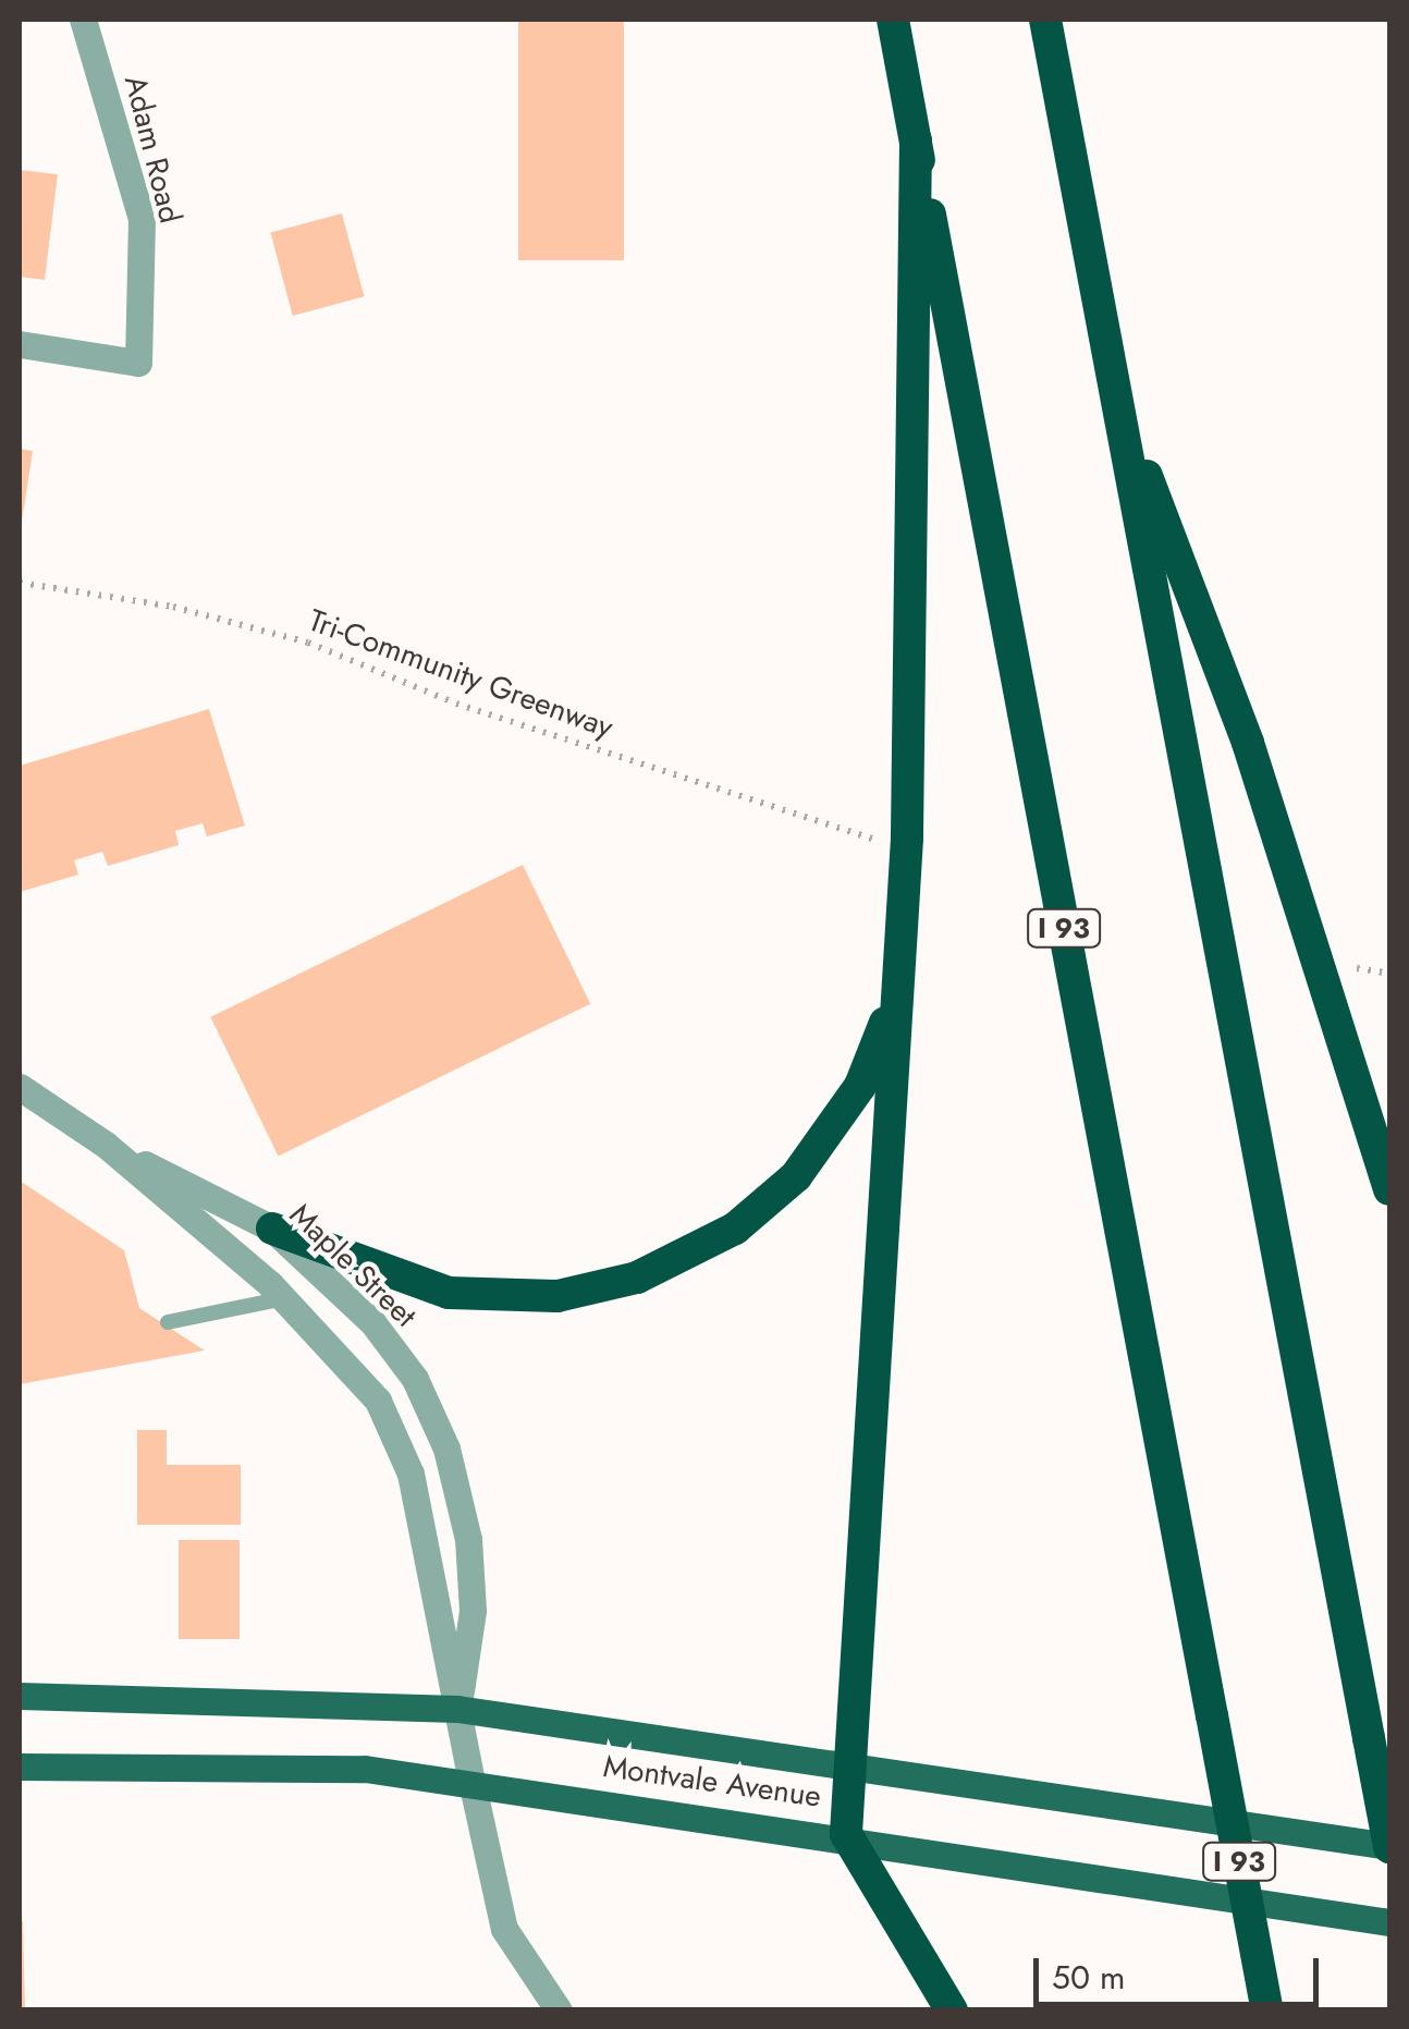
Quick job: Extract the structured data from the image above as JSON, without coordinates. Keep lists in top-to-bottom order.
{
  "streets": {
    "highway": ["I 93"],
    "main road": ["Montvale Avenue"],
    "street": ["Adam Road", "Maple Street"],
    "path": ["Tri-Community Greenway"]
  },
  "crossings": [
    ["Maple Street", "Montvale Avenue"]
  ],
  "scale_bar": "50 m"
}
